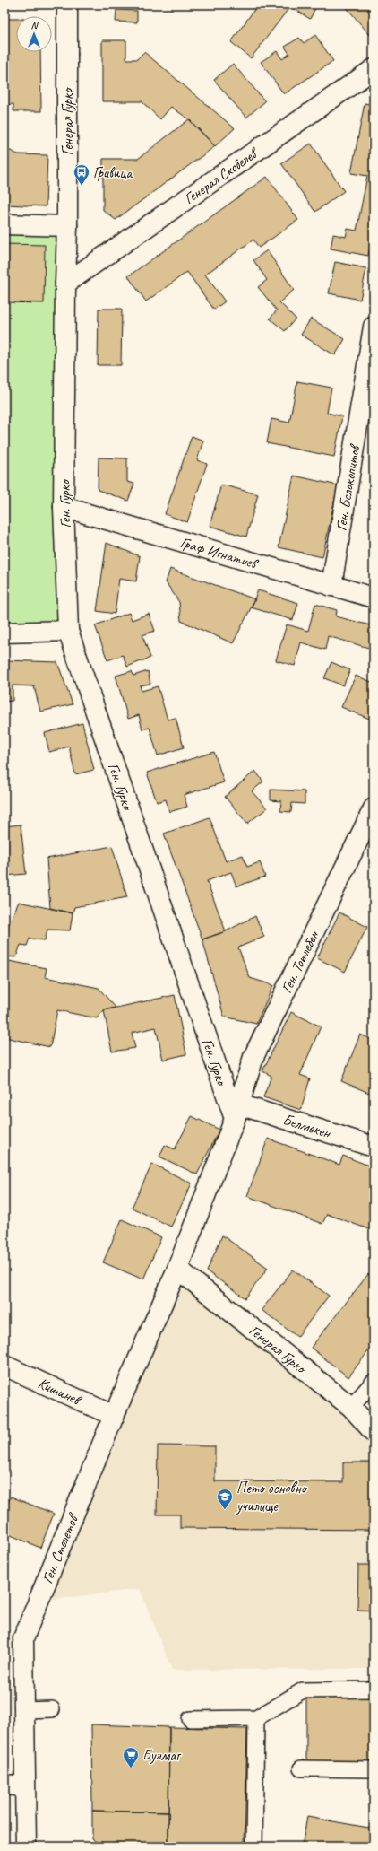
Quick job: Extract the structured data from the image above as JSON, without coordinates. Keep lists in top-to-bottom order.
{
  "streets": {
    "street": [
      "Генерал Гурко",
      "Генерал Скобелев",
      "Ген. Белокопитов",
      "Ген. Гурко",
      "Граф Игнатиев",
      "Ген. Тотлебен",
      "Белмекен",
      "Кишинев",
      "Ген. Столетов"
    ]
  },
  "crossings": [
    ["Генерал Гурко", "Генерал Скобелев"],
    ["Генерал Гурко", "Ген. Гурко"],
    ["Генерал Гурко", "Ген. Столетов"],
    ["Генерал Скобелев", "Ген. Гурко"],
    ["Ген. Белокопитов", "Граф Игнатиев"],
    ["Ген. Гурко", "Граф Игнатиев"],
    ["Ген. Гурко", "Ген. Тотлебен"],
    ["Ген. Гурко", "Белмекен"],
    ["Ген. Тотлебен", "Белмекен"],
    ["Кишинев", "Ген. Столетов"]
  ],
  "places": {
    "bus stop": ["Гривица"],
    "school or university": ["Пето основно училище"],
    "supermarket": ["Булмаг"]
  },
  "north": "top"
}
